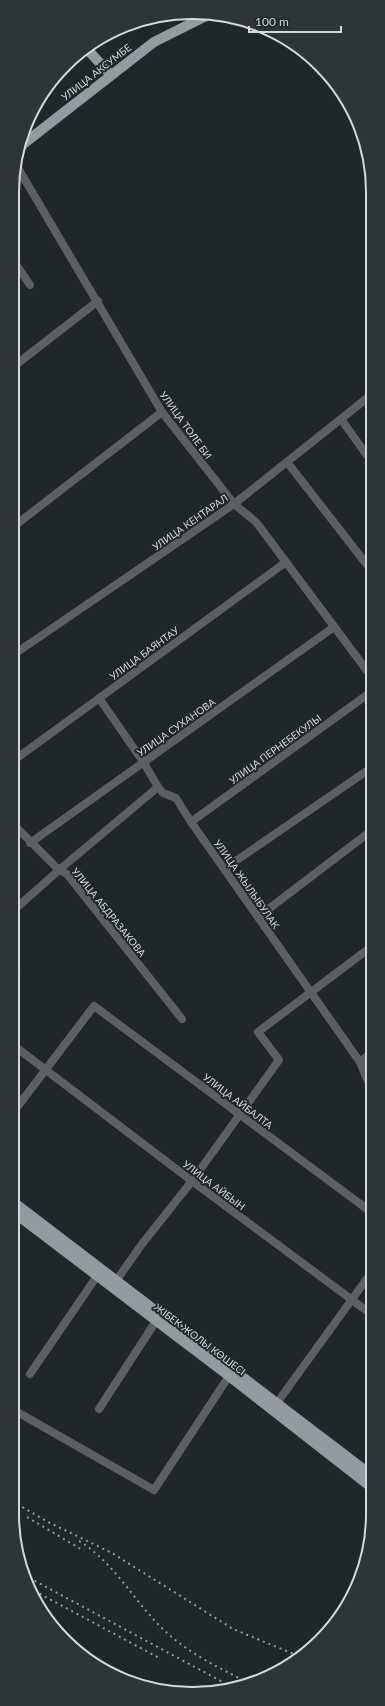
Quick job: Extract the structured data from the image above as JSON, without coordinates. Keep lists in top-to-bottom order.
{
  "streets": {
    "main road": ["УЛИЦА АКСУМБЕ", "ЖІБЕК ЖОЛЫ КӨШЕСІ"],
    "street": [
      "УЛИЦА ТОЛЕ БИ",
      "УЛИЦА КЕНТАРАЛ",
      "УЛИЦА БАЯНТАУ",
      "УЛИЦА СУХАНОВА",
      "УЛИЦА ПЕРНЕБЕКУЛЫ",
      "УЛИЦА ЖЫЛЫБУЛАК",
      "УЛИЦА АБДРАЗАКОВА",
      "УЛИЦА АЙБАЛТА",
      "УЛИЦА АЙБЫН"
    ]
  },
  "crossings": [
    ["УЛИЦА ТОЛЕ БИ", "УЛИЦА КЕНТАРАЛ"],
    ["УЛИЦА ТОЛЕ БИ", "УЛИЦА БАЯНТАУ"],
    ["УЛИЦА ТОЛЕ БИ", "УЛИЦА СУХАНОВА"],
    ["УЛИЦА СУХАНОВА", "УЛИЦА АБДРАЗАКОВА"],
    ["УЛИЦА ПЕРНЕБЕКУЛЫ", "УЛИЦА ЖЫЛЫБУЛАК"],
    ["УЛИЦА АЙБАЛТА", "УЛИЦА АЙБЫН"]
  ],
  "scale_bar": "100 m"
}
